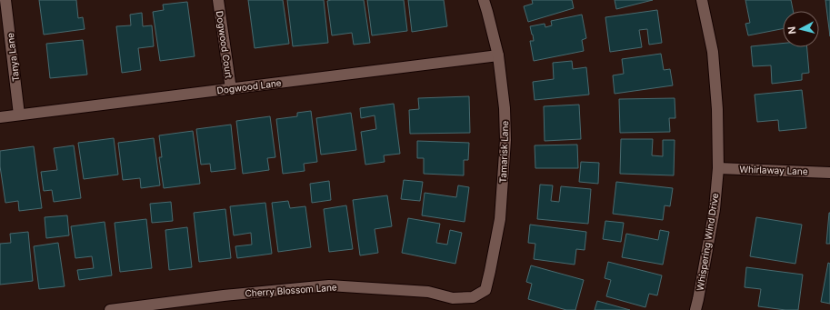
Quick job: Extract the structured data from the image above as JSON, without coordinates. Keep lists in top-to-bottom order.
{
  "streets": {
    "street": [
      "Dogwood Court",
      "Tanya Lane",
      "Dogwood Lane",
      "Tamarisk Lane",
      "Whirlaway Lane",
      "Whispering Wind Drive",
      "Cherry Blossom Lane"
    ]
  },
  "crossings": [
    ["Dogwood Court", "Dogwood Lane"],
    ["Tanya Lane", "Dogwood Lane"],
    ["Dogwood Lane", "Tamarisk Lane"],
    ["Tamarisk Lane", "Cherry Blossom Lane"],
    ["Whirlaway Lane", "Whispering Wind Drive"]
  ],
  "north": "left"
}
